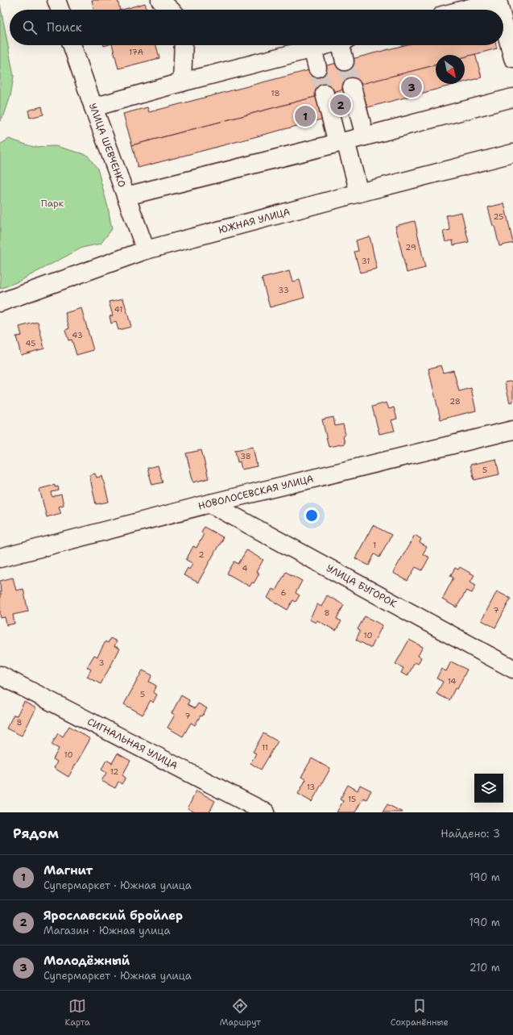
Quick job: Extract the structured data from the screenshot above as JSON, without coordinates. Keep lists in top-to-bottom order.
{
  "streets": {
    "street": [
      "УЛИЦА ШЕВЧЕНКО",
      "ЮЖНАЯ УЛИЦА",
      "НОВОЛОСЕВСКАЯ УЛИЦА",
      "УЛИЦА БУГОРОК",
      "СИГНАЛЬНАЯ УЛИЦА"
    ]
  },
  "crossings": [
    ["УЛИЦА ШЕВЧЕНКО", "ЮЖНАЯ УЛИЦА"],
    ["НОВОЛОСЕВСКАЯ УЛИЦА", "УЛИЦА БУГОРОК"]
  ],
  "parks": ["Парк"],
  "house_numbers": [
    "17А",
    "18",
    "25",
    "29",
    "31",
    "33",
    "41",
    "43",
    "45",
    "28",
    "38",
    "5",
    "1",
    "2",
    "4",
    "6",
    "7",
    "8",
    "10",
    "3",
    "14",
    "5",
    "7",
    "8",
    "11",
    "10",
    "12",
    "13",
    "15"
  ],
  "north": "bottom right",
  "page": {
    "search": "Поиск",
    "pins": ["3", "2", "1"],
    "heading": ["Рядом", "Найдено: 3"],
    "list": [
      {
        "mark": "1",
        "name": "Магнит",
        "note": "Супермаркет · Южная улица",
        "value": "190 m"
      },
      {
        "mark": "2",
        "name": "Ярославский бройлер",
        "note": "Магазин · Южная улица",
        "value": "190 m"
      },
      {
        "mark": "3",
        "name": "Молодёжный",
        "note": "Супермаркет · Южная улица",
        "value": "210 m"
      }
    ],
    "nav": ["Карта", "Маршрут", "Сохранённые"]
  }
}
